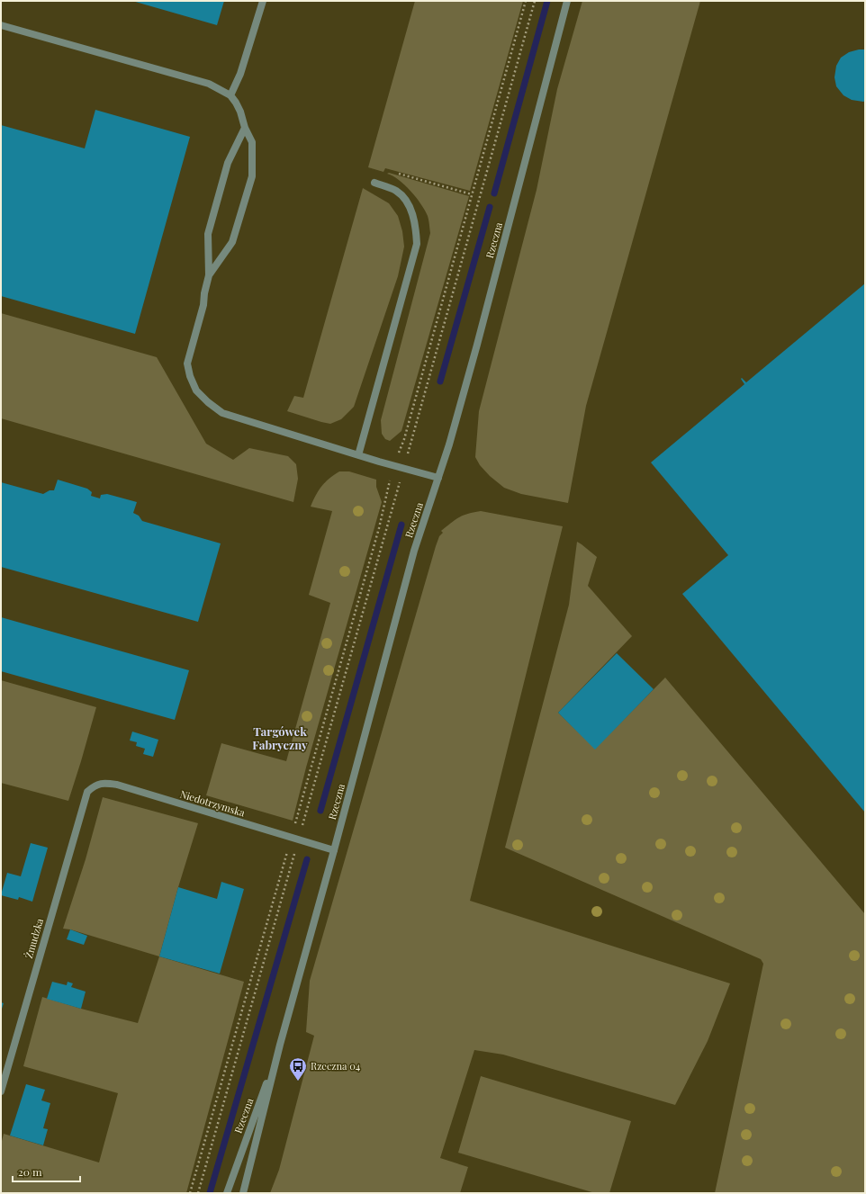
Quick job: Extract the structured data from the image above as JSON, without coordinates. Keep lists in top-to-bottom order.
{
  "streets": {
    "street": ["Rzeczna", "Niedotrzymska", "Żmudzka"]
  },
  "crossings": [
    ["Rzeczna", "Niedotrzymska"],
    ["Niedotrzymska", "Żmudzka"]
  ],
  "districts": ["Targówek Fabryczny"],
  "places": {
    "bus stop": ["Rzeczna 04"]
  },
  "scale_bar": "20 m"
}
